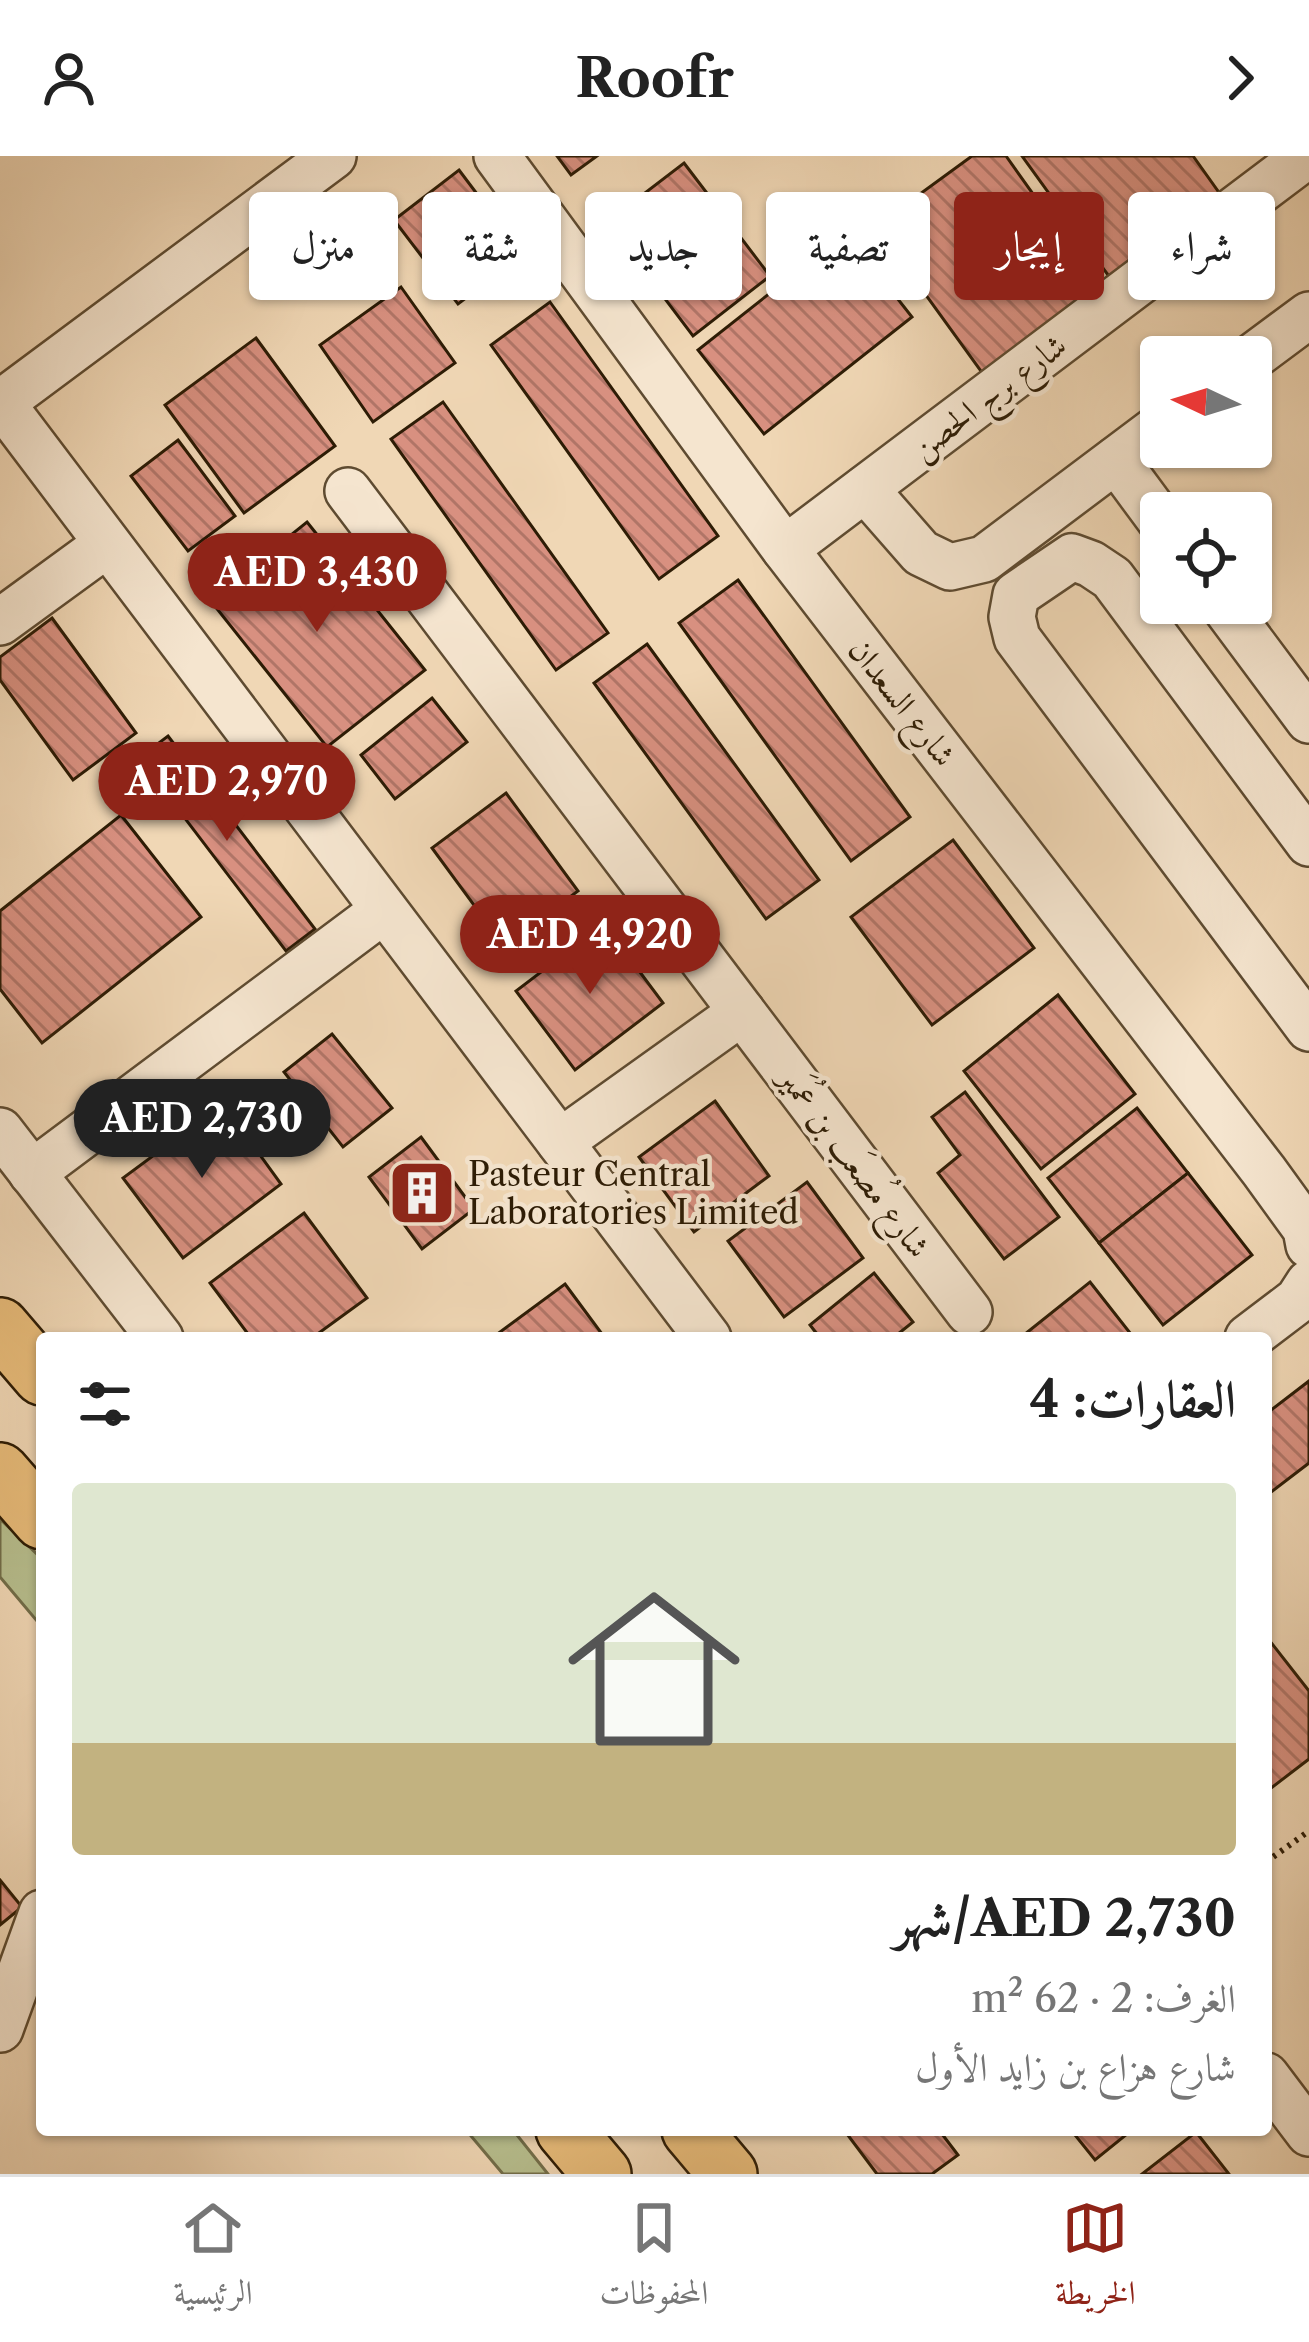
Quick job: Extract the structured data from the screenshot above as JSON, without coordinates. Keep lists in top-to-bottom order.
{
  "streets": {
    "street": ["شارع برج الحصن", "شارع السعدان", "شارع مُصعَب بن عُمَير"]
  },
  "crossings": [
    ["شارع برج الحصن", "شارع السعدان"]
  ],
  "places": {
    "building": ["Pasteur Central Laboratories Limited"]
  },
  "north": "left",
  "page": {
    "header": "Roofr",
    "chip": [
      "شراء",
      "إيجار",
      "تصفية",
      "جديد",
      "شقة",
      "منزل"
    ],
    "price": [
      "AED 3,430",
      "AED 2,970",
      "AED 4,920",
      "AED 2,730"
    ],
    "heading": "العقارات: 4",
    "list": [
      {
        "name": "AED 2,730/شهر",
        "note": "الغرف: 2 · 62 m² · شارع هزاع بن زايد الأول"
      }
    ],
    "tabs": ["الخريطة", "المحفوظات", "الرئيسية"]
  }
}
